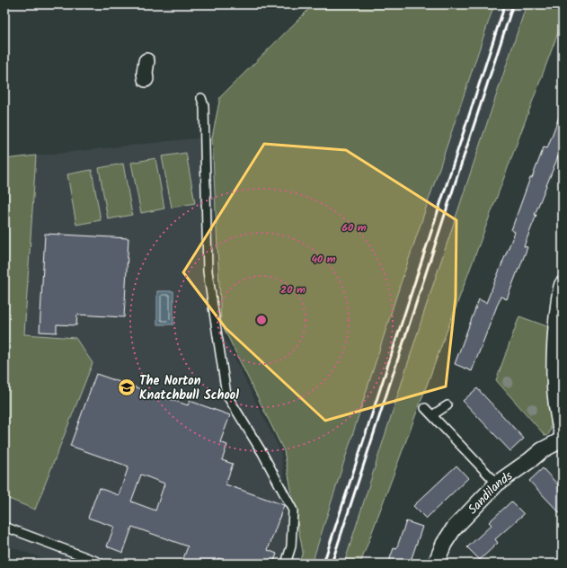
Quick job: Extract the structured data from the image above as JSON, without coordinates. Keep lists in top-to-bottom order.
{
  "streets": {
    "street": ["Sandilands"]
  },
  "places": {
    "school or university": ["The Norton Knatchbull School"]
  },
  "rings": ["60 m", "40 m", "20 m"]
}
